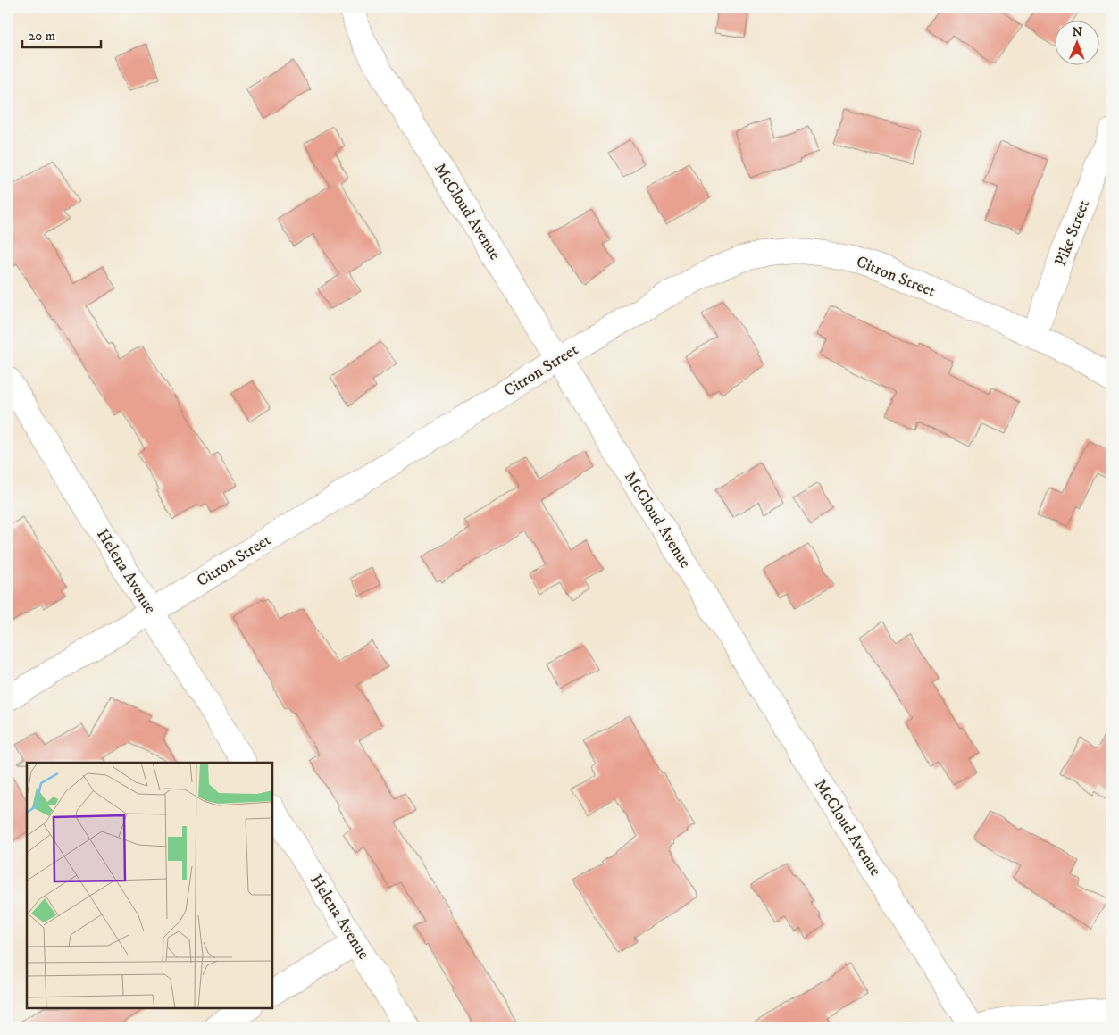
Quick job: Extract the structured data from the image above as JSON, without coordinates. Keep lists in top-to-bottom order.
{
  "streets": {
    "street": [
      "McCloud Avenue",
      "Pike Street",
      "Citron Street",
      "Helena Avenue"
    ]
  },
  "crossings": [
    ["McCloud Avenue", "Citron Street"],
    ["Pike Street", "Citron Street"],
    ["Citron Street", "Helena Avenue"]
  ],
  "scale_bar": "20 m",
  "north": "top"
}
